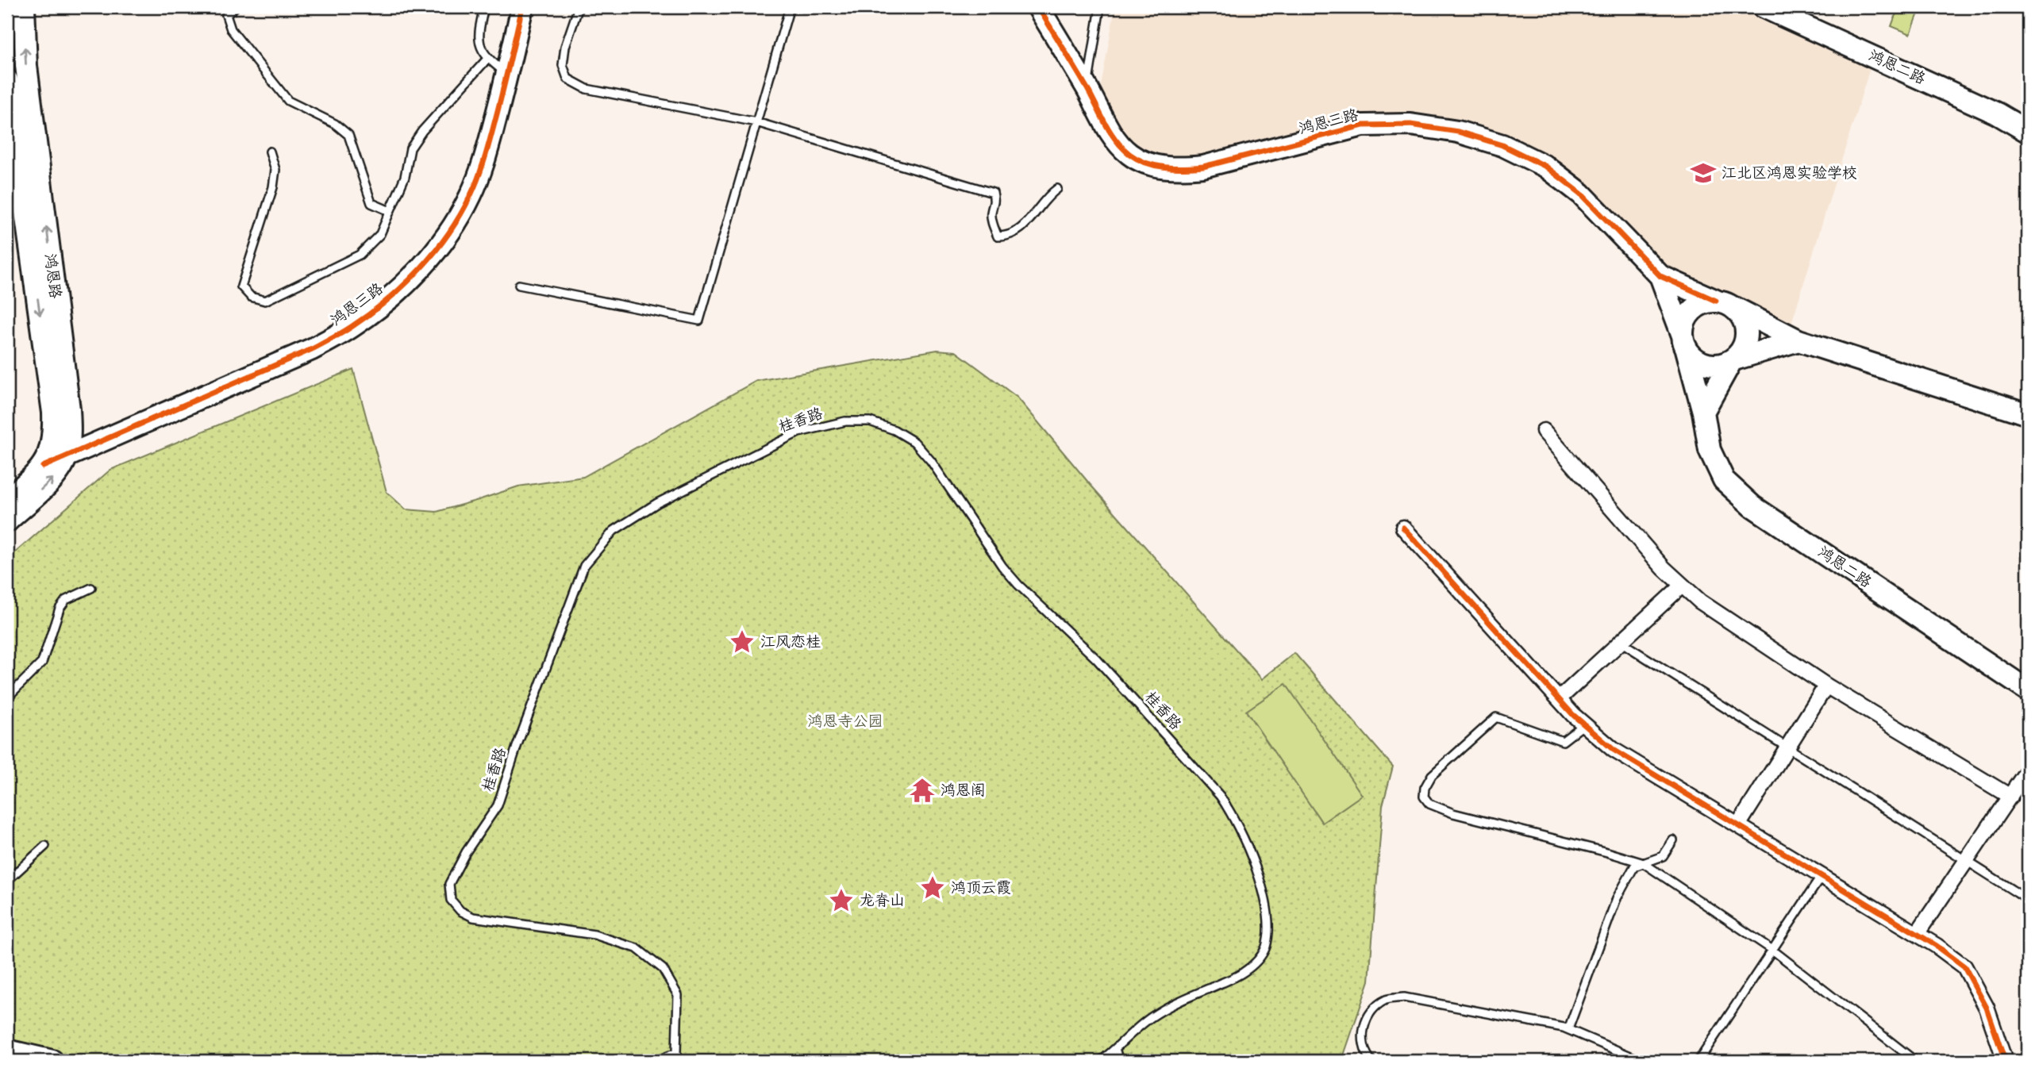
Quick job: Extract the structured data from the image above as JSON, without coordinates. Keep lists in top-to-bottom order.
{
  "streets": {
    "street": ["鸿恩二路", "鸿恩三路", "鸿恩路"],
    "lane": ["桂香路"]
  },
  "crossings": [
    ["鸿恩二路", "鸿恩三路"],
    ["鸿恩三路", "鸿恩路"]
  ],
  "parks": ["鸿恩寺公园"],
  "places": {
    "school or university": ["江北区鸿恩实验学校"],
    "place": ["江风恋桂", "鸿顶云霞", "龙脊山"],
    "temple": ["鸿恩阁"]
  }
}
